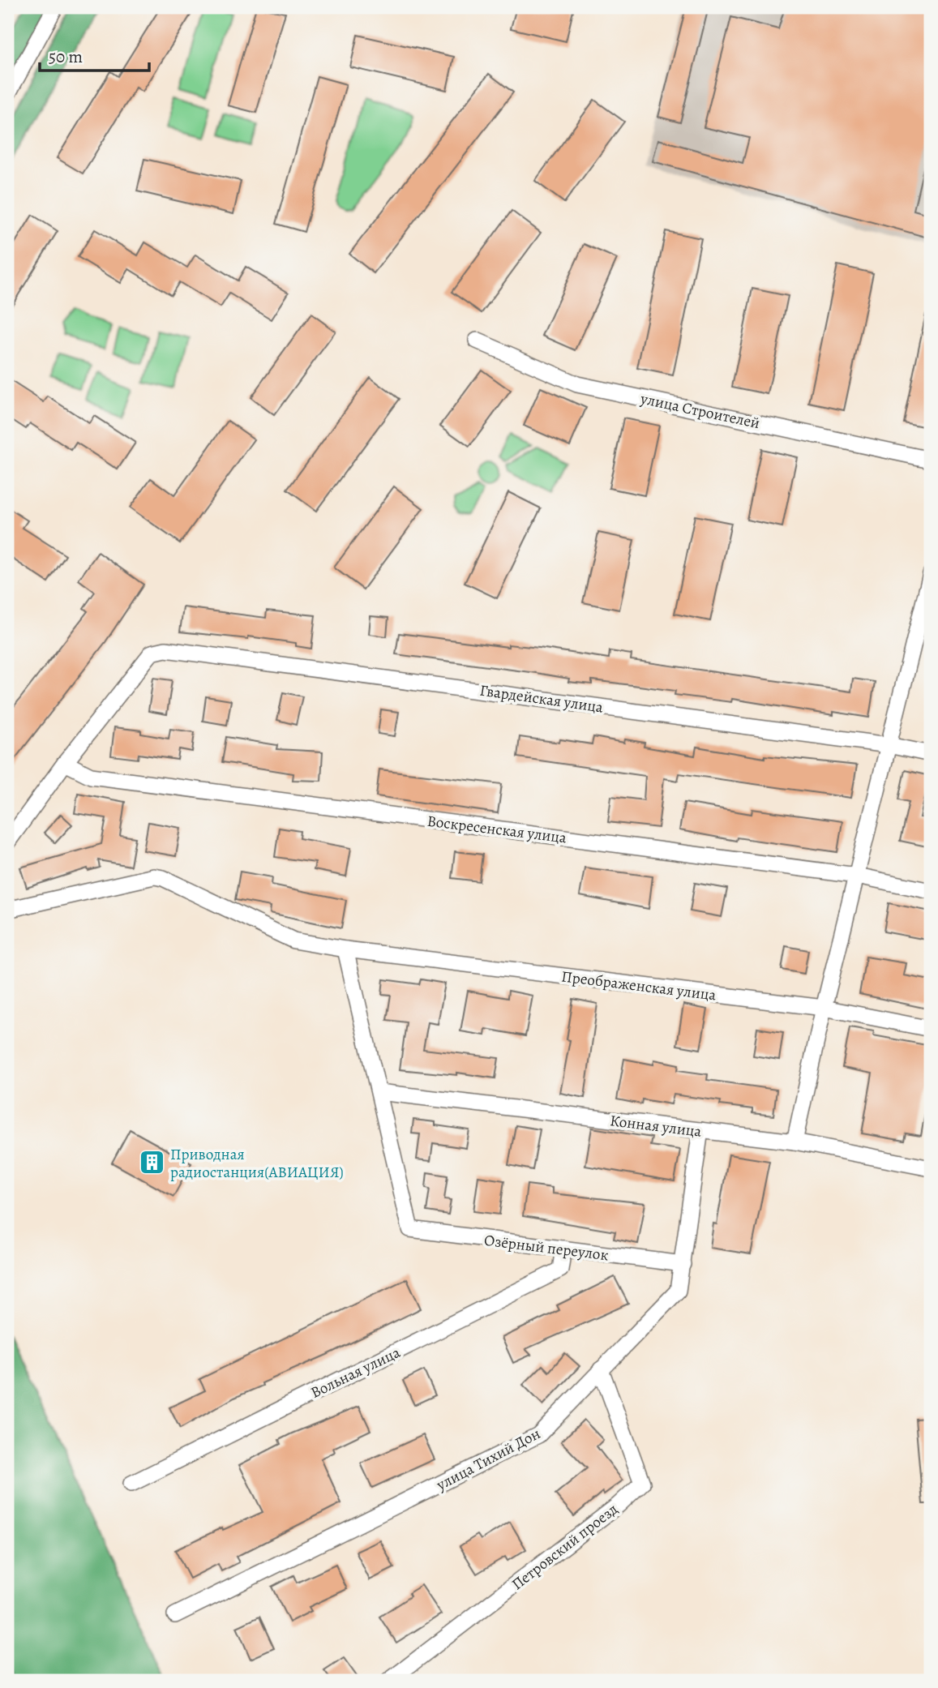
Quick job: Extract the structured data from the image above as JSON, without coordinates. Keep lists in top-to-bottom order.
{
  "streets": {
    "street": [
      "улица Строителей",
      "Гвардейская улица",
      "Воскресенская улица",
      "Преображенская улица",
      "Конная улица",
      "Озёрный переулок",
      "Вольная улица",
      "улица Тихий Дон",
      "Петровский проезд"
    ]
  },
  "crossings": [
    ["Гвардейская улица", "Воскресенская улица"],
    ["Конная улица", "Озёрный переулок"],
    ["Конная улица", "улица Тихий Дон"],
    ["Озёрный переулок", "Вольная улица"],
    ["Озёрный переулок", "улица Тихий Дон"],
    ["улица Тихий Дон", "Петровский проезд"]
  ],
  "places": {
    "building": ["Приводная радиостанция(АВИАЦИЯ)"]
  },
  "scale_bar": "50 m"
}
